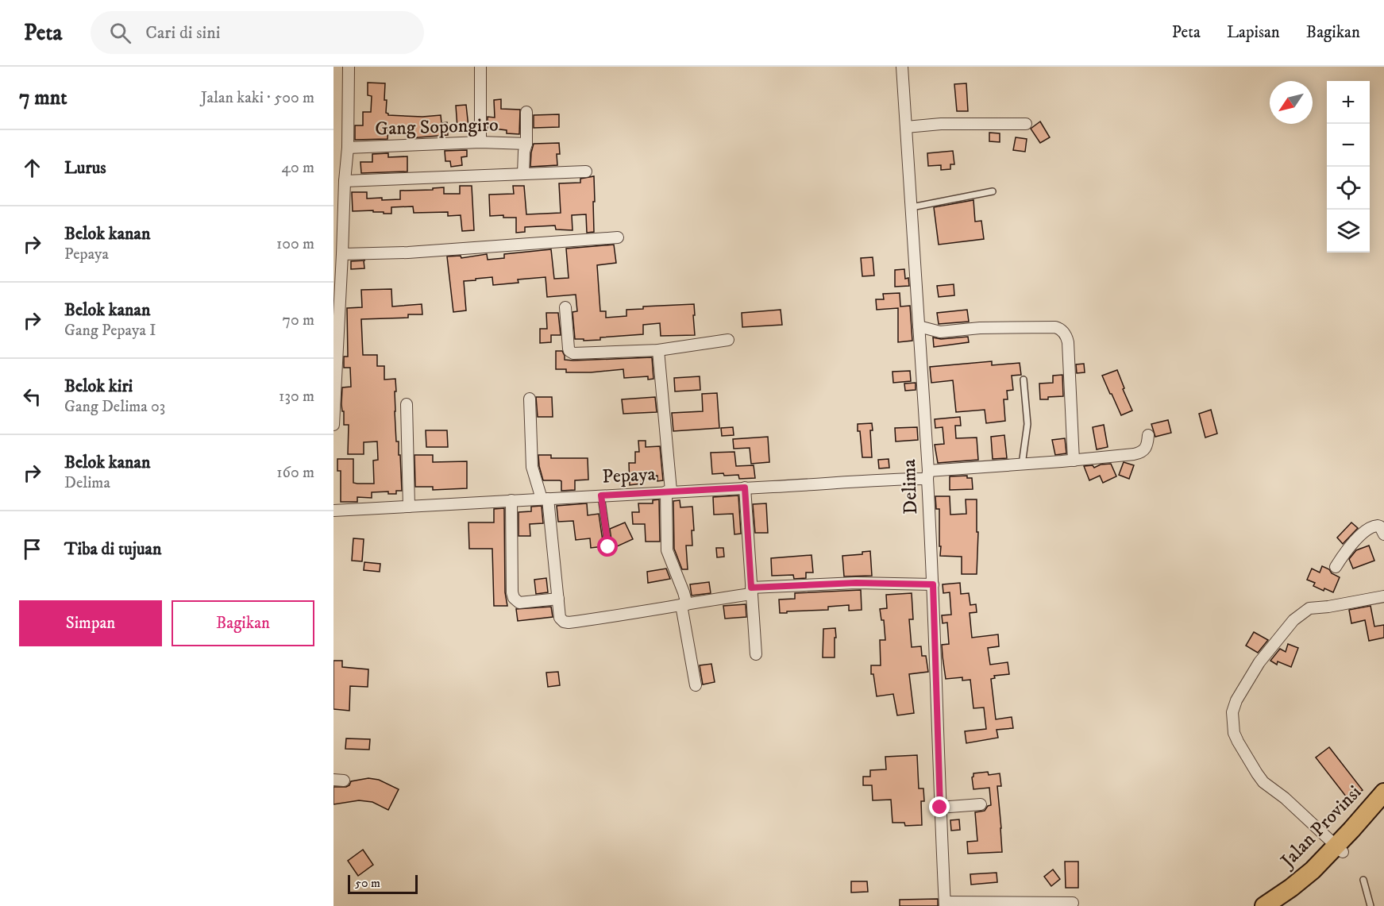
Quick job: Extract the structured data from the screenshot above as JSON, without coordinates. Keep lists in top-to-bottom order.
{
  "streets": {
    "main road": ["Jalan Provinsi"],
    "street": ["Gang Sopongiro", "Pepaya", "Delima"]
  },
  "crossings": [
    ["Pepaya", "Delima"]
  ],
  "scale_bar": "50 m",
  "north": "bottom left",
  "page": {
    "header": "Peta",
    "search": "Cari di sini",
    "nav": ["Peta", "Lapisan", "Bagikan"],
    "heading": ["7 mnt", "Jalan kaki · 500 m"],
    "map_buttons": ["+", "−"],
    "list": [
      ["Lurus", "40 m"],
      ["Belok kanan", "Pepaya", "100 m"],
      ["Belok kanan", "Gang Pepaya I", "70 m"],
      ["Belok kiri", "Gang Delima 03", "130 m"],
      ["Belok kanan", "Delima", "160 m"],
      "Tiba di tujuan"
    ],
    "buttons": ["Simpan", "Bagikan"],
    "scale": "50 m"
  }
}
